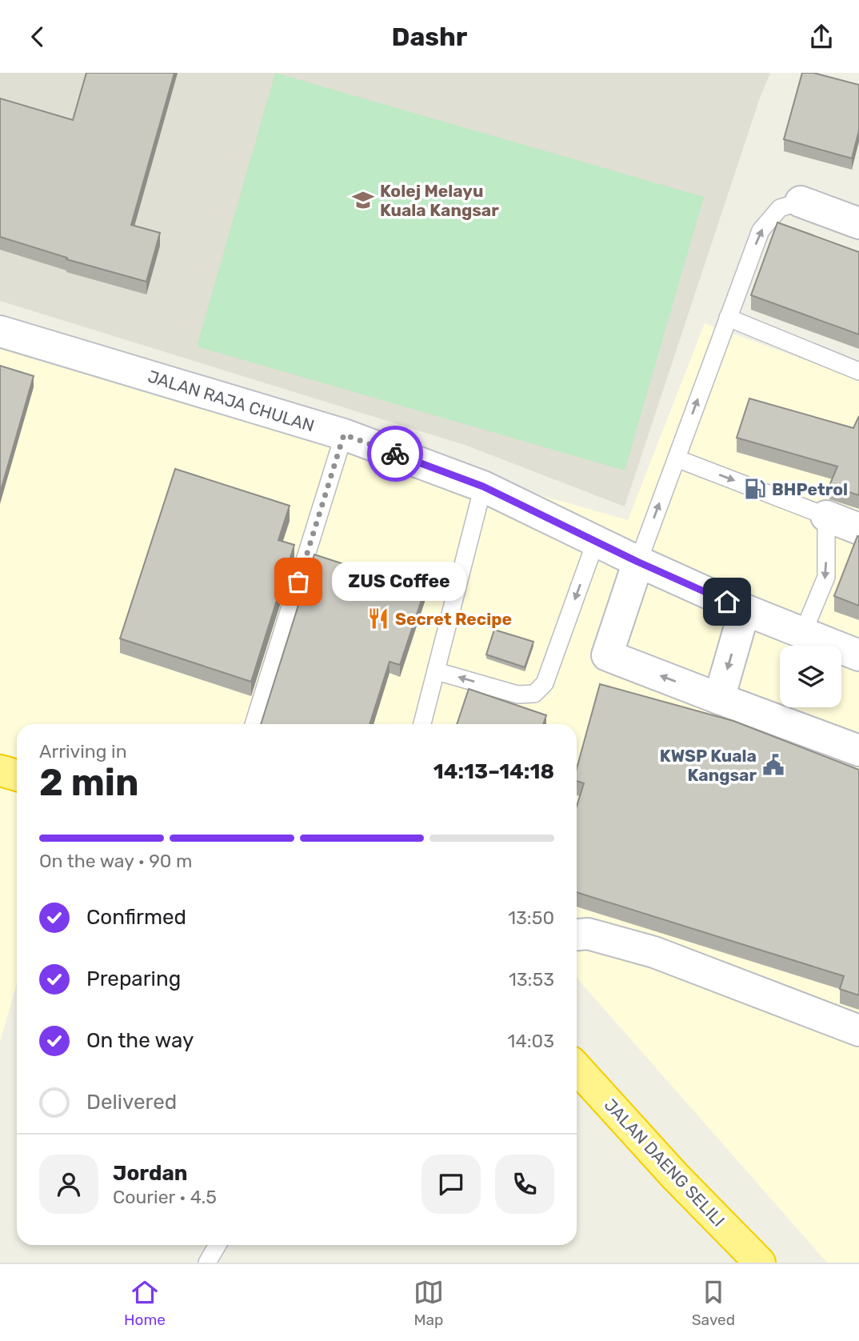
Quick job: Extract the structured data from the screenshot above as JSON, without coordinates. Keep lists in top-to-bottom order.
{
  "streets": {
    "highway": ["JALAN DAENG SELILI"],
    "street": ["JALAN RAJA CHULAN"]
  },
  "places": {
    "school or university": ["Kolej Melayu Kuala Kangsar"],
    "fuel station": ["BHPetrol"],
    "other": ["ZUS Coffee"],
    "restaurant": ["Secret Recipe"],
    "public building": ["KWSP Kuala Kangsar"]
  },
  "page": {
    "header": "Dashr",
    "bubble": "ZUS Coffee",
    "heading": ["2 min", "Arriving in", "14:13–14:18"],
    "panel": ["Jordan", "Courier · 4.5"],
    "bar": "On the way · 90 m",
    "list": [
      ["Confirmed", "13:50"],
      ["Preparing", "13:53"],
      ["On the way", "14:03"],
      "Delivered"
    ],
    "tabs": ["Home", "Map", "Saved"]
  }
}
